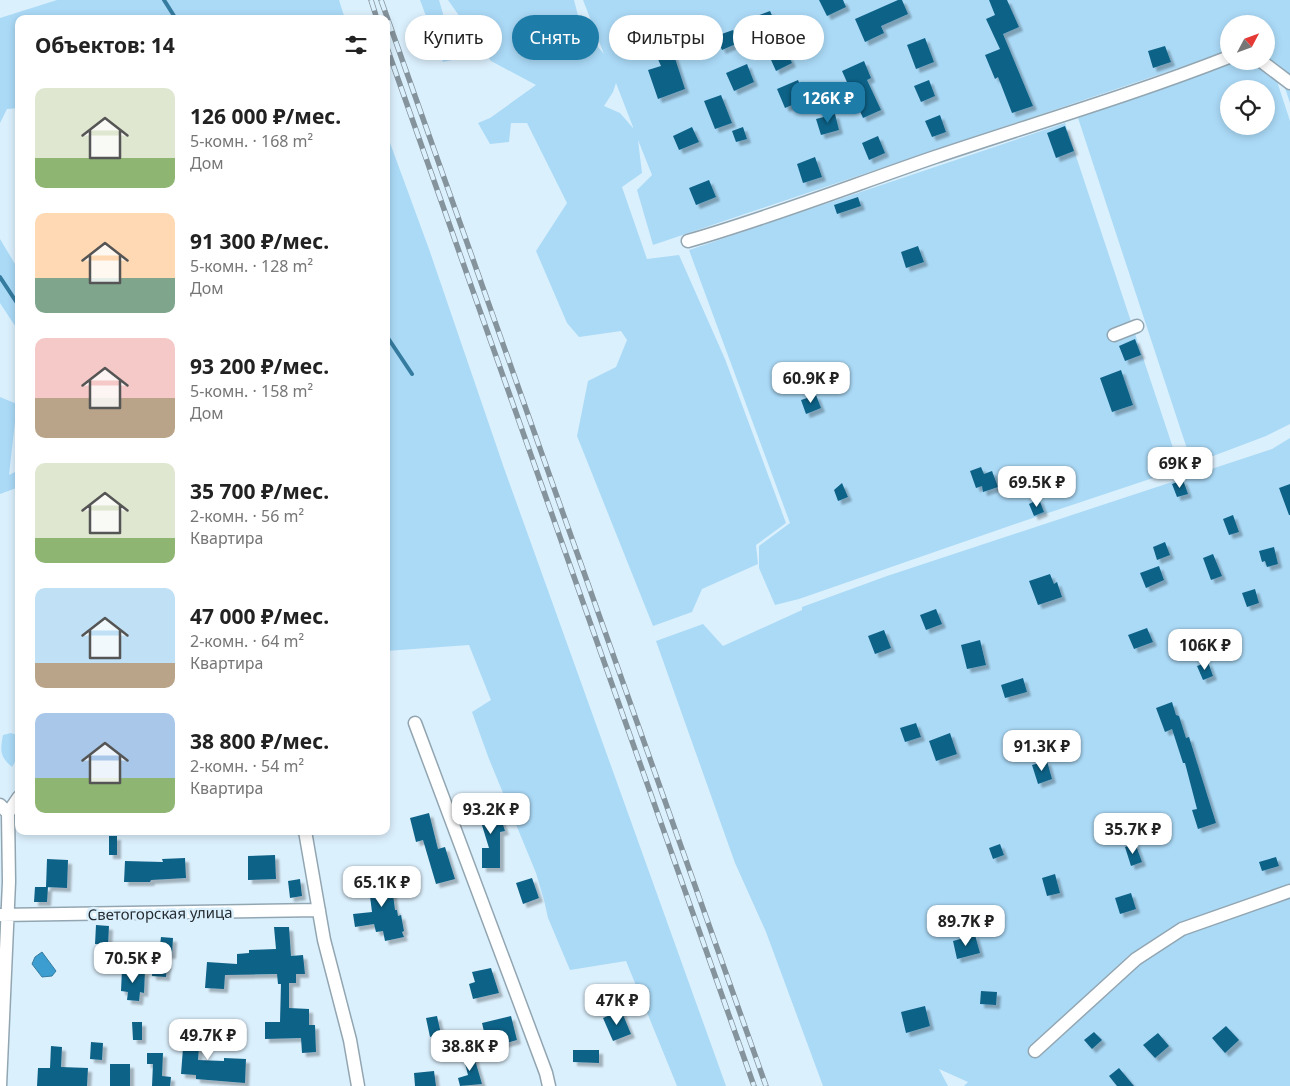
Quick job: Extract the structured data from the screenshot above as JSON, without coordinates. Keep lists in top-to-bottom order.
{
  "streets": {
    "street": ["Светогорская улица"]
  },
  "north": "top right",
  "page": {
    "chip": [
      "Купить",
      "Снять",
      "Фильтры",
      "Новое"
    ],
    "heading": "Объектов: 14",
    "list": [
      {
        "name": "126 000 ₽/мес.",
        "note": "5-комн. · 168 m² · Дом"
      },
      {
        "name": "91 300 ₽/мес.",
        "note": "5-комн. · 128 m² · Дом"
      },
      {
        "name": "93 200 ₽/мес.",
        "note": "5-комн. · 158 m² · Дом"
      },
      {
        "name": "35 700 ₽/мес.",
        "note": "2-комн. · 56 m² · Квартира"
      },
      {
        "name": "47 000 ₽/мес.",
        "note": "2-комн. · 64 m² · Квартира"
      },
      {
        "name": "38 800 ₽/мес.",
        "note": "2-комн. · 54 m² · Квартира"
      }
    ],
    "price": [
      "126K ₽",
      "60.9K ₽",
      "69K ₽",
      "69.5K ₽",
      "106K ₽",
      "91.3K ₽",
      "93.2K ₽",
      "35.7K ₽",
      "65.1K ₽",
      "89.7K ₽",
      "70.5K ₽",
      "47K ₽",
      "49.7K ₽",
      "38.8K ₽"
    ]
  }
}
